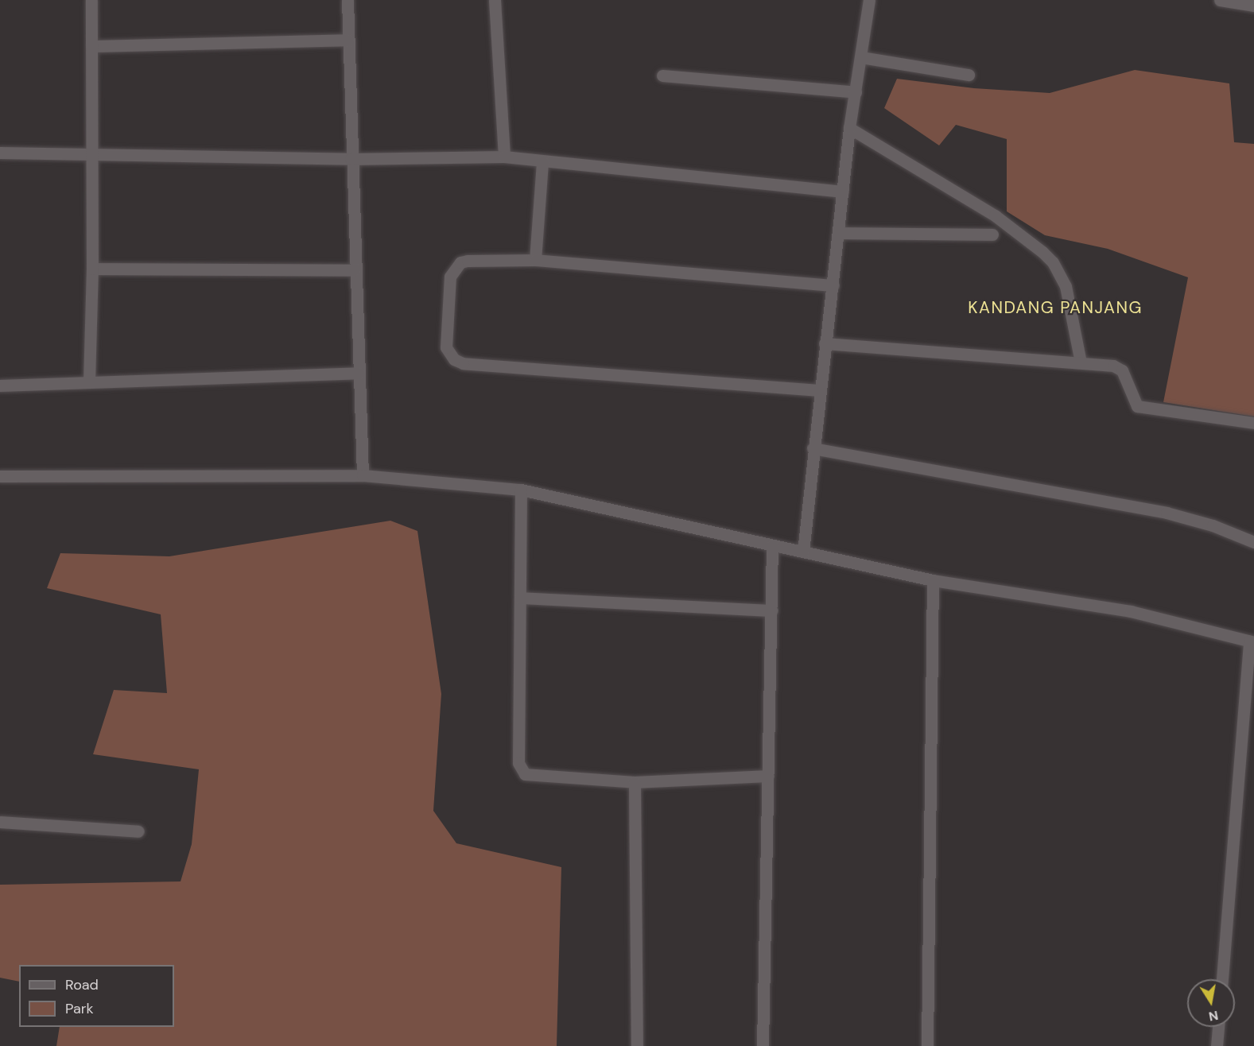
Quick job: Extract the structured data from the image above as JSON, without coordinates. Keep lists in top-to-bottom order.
{
  "districts": ["KANDANG PANJANG"],
  "legend": ["Road", "Park"],
  "north": "bottom"
}
